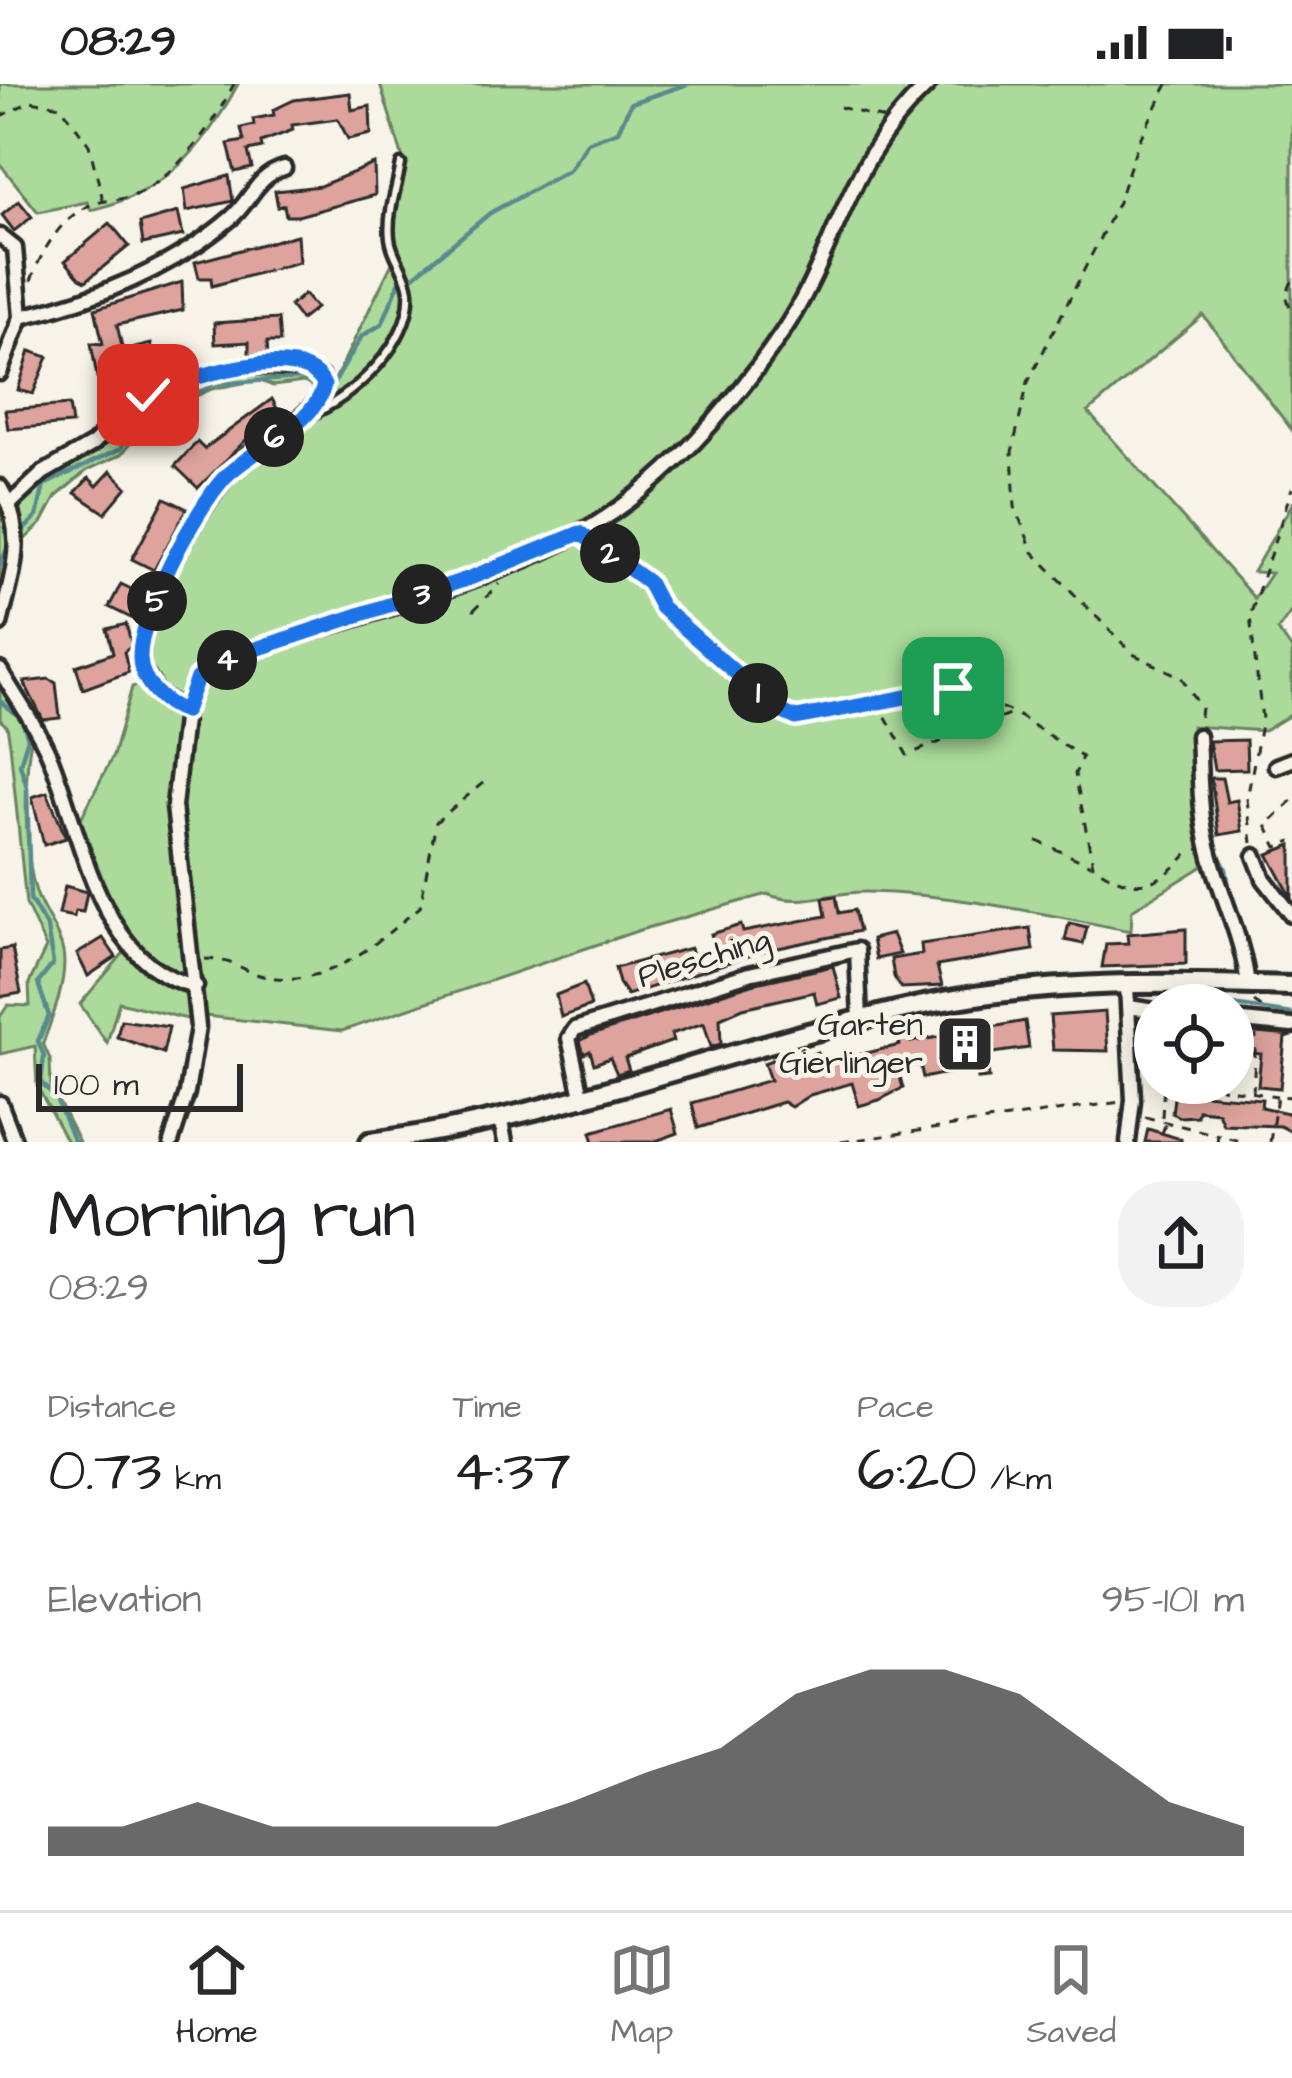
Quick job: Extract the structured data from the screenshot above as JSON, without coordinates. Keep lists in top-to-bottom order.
{
  "streets": {
    "street": ["Plesching"]
  },
  "places": {
    "building": ["Garten Gierlinger"]
  },
  "scale_bar": "100 m",
  "page": {
    "status": "08:29",
    "pins": [
      "6",
      "2",
      "3",
      "5",
      "4",
      "1"
    ],
    "scale": "100 m",
    "heading": ["Morning run", "08:29"],
    "stats": [
      ["Distance", "0.73 km"],
      ["Time", "4:37"],
      ["Pace", "6:20 /km"]
    ],
    "chart": ["Elevation", "95–101 m"],
    "tabs": ["Home", "Map", "Saved"]
  }
}
